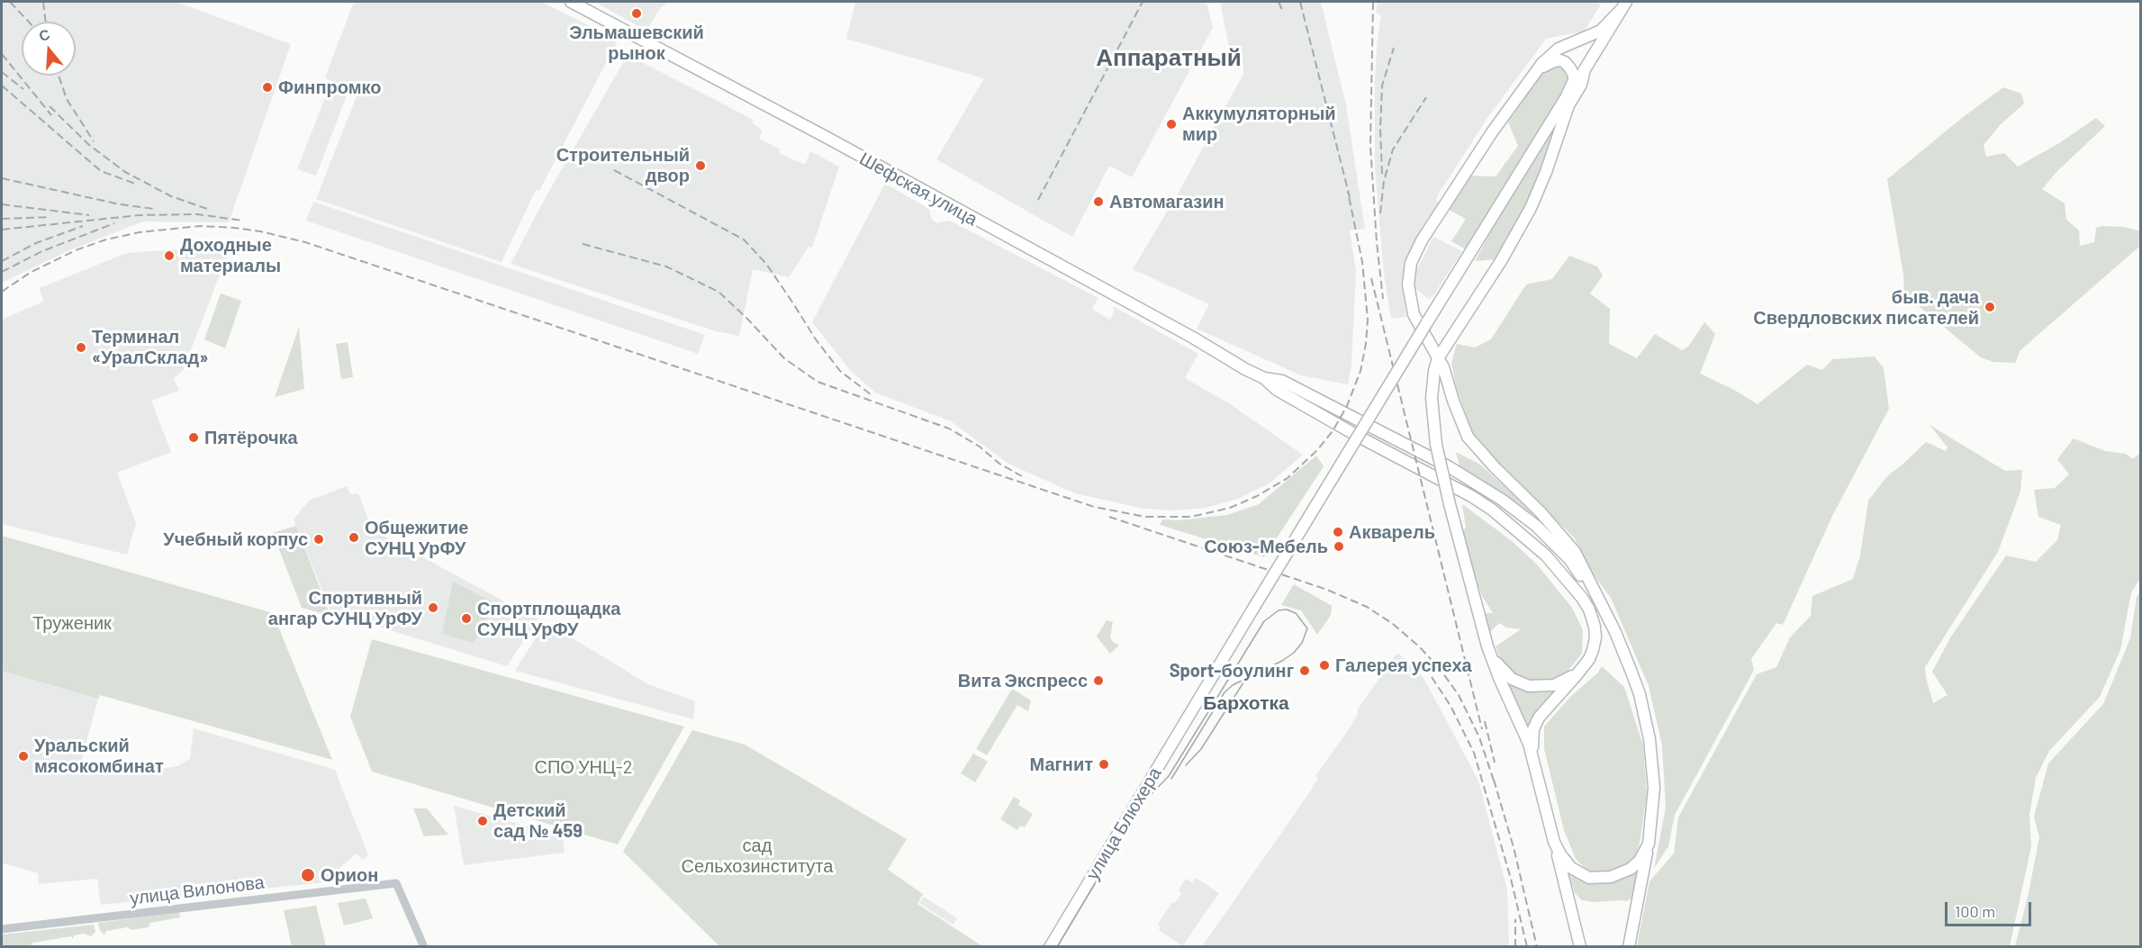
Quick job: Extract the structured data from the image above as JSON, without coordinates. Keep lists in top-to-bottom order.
{
  "streets": {
    "main road": ["Шефская улица", "улица Блюхера"],
    "street": ["улица Вилонова"]
  },
  "districts": ["Аппаратный", "Бархотка"],
  "parks": ["Труженик", "СПО УНЦ-2", "сад Сельхозинститута"],
  "places": [
    "Эльмашевский рынок",
    "Финпромко",
    "Аккумуляторный мир",
    "Строительный двор",
    "Автомагазин",
    "Доходные материалы",
    "быв. дача Свердловских писателей",
    "Терминал «УралСклад»",
    "Пятёрочка",
    "Акварель",
    "Общежитие СУНЦ УрФУ",
    "Учебный корпус",
    "Союз-Мебель",
    "Спортивный ангар СУНЦ УрФУ",
    "Спортплощадка СУНЦ УрФУ",
    "Галерея успеха",
    "Sport-боулинг",
    "Вита Экспресс",
    "Уральский мясокомбинат",
    "Магнит",
    "Детский сад № 459",
    "Орион"
  ],
  "scale_bar": "100 m",
  "north": "top"
}
